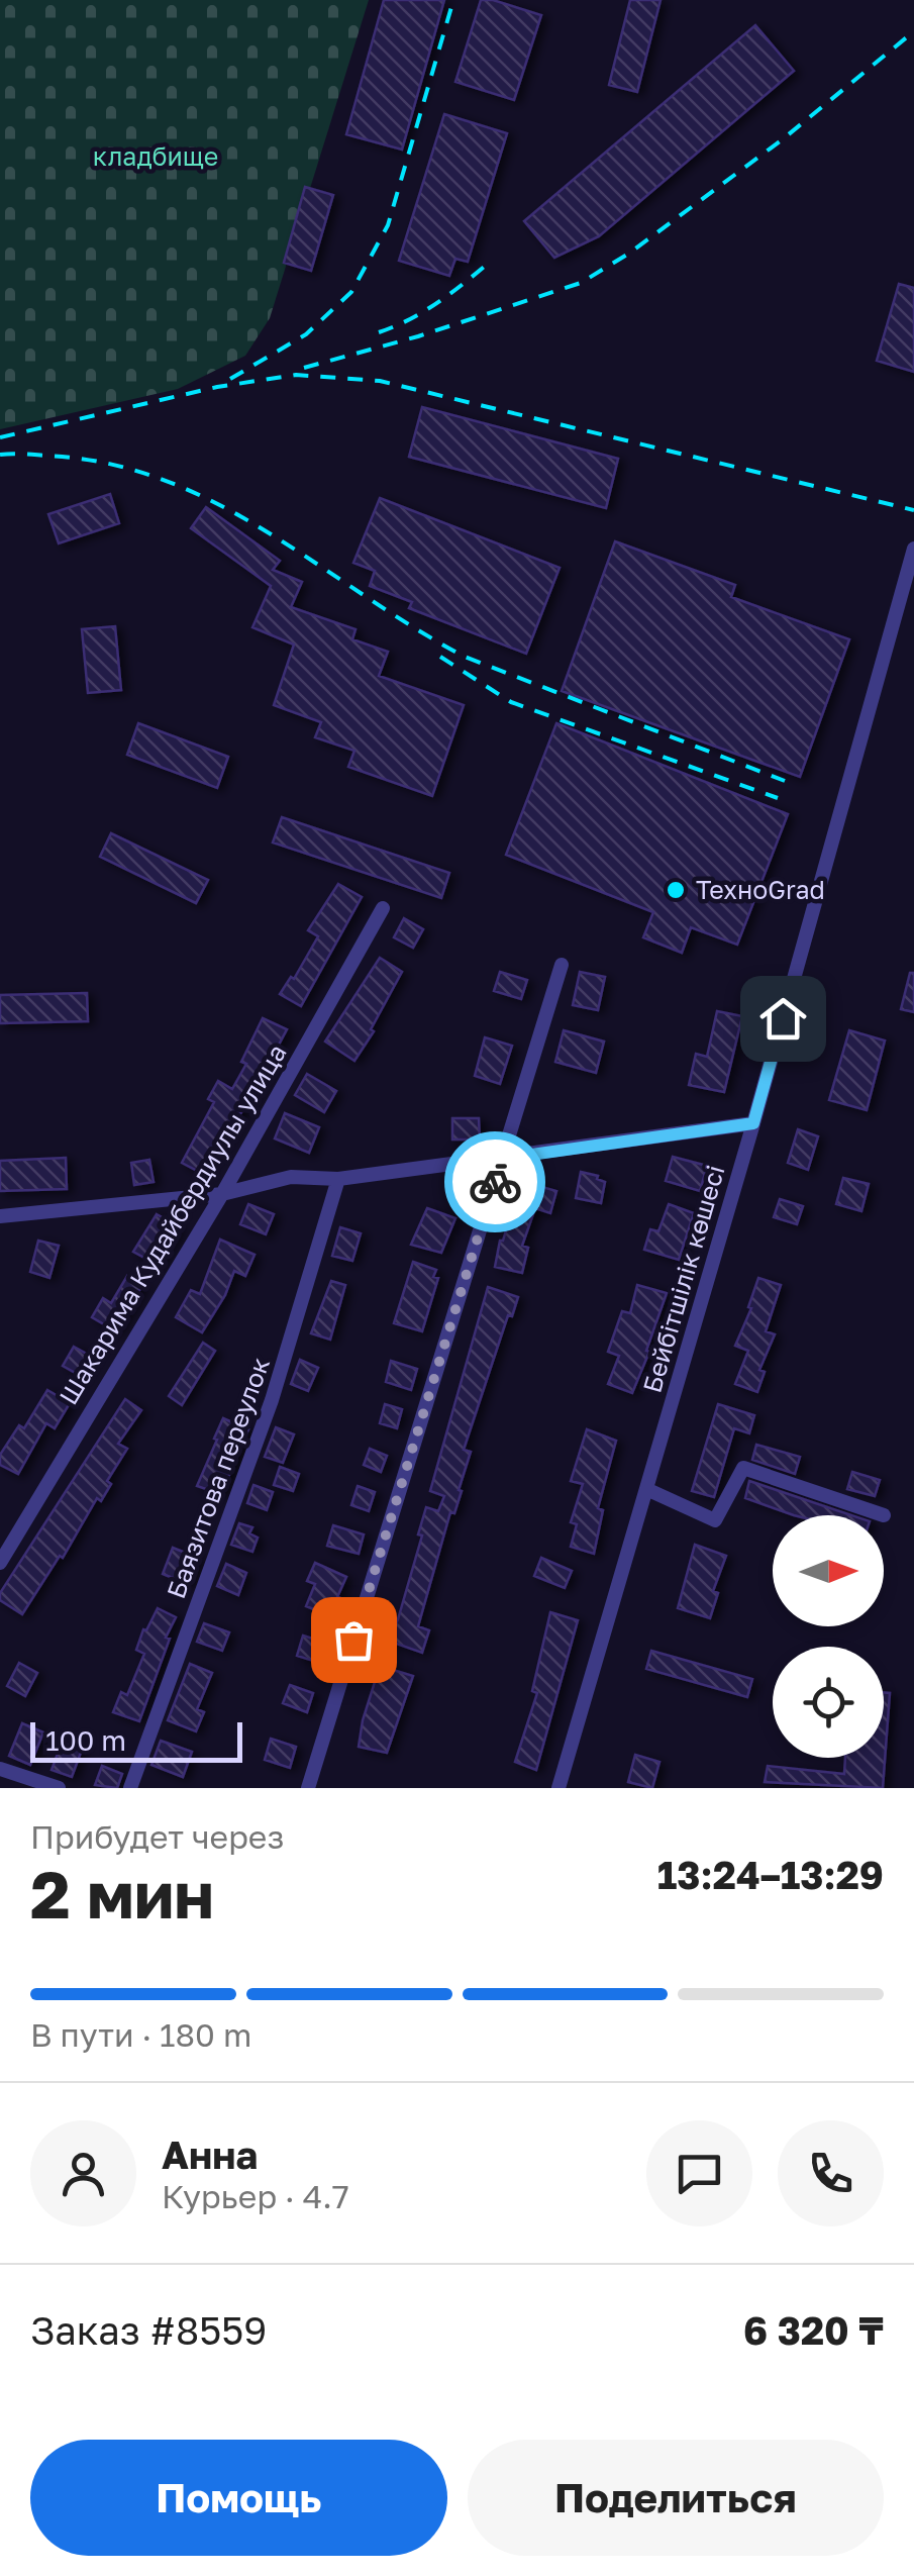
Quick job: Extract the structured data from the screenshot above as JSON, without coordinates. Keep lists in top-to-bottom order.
{
  "streets": {
    "street": ["Шакарима Кудайбердиулы улица", "Бейбітшілік көшесі", "Баязитова переулок"]
  },
  "parks": ["кладбище"],
  "places": ["ТехноGrad"],
  "scale_bar": "100 m",
  "north": "right",
  "page": {
    "scale": "100 m",
    "heading": ["2 мин", "Прибудет через", "13:24–13:29"],
    "panel": [
      "Анна",
      "Курьер · 4.7",
      "Заказ #8559",
      "6 320 ₸"
    ],
    "bar": "В пути · 180 m",
    "buttons": ["Помощь", "Поделиться"]
  }
}
